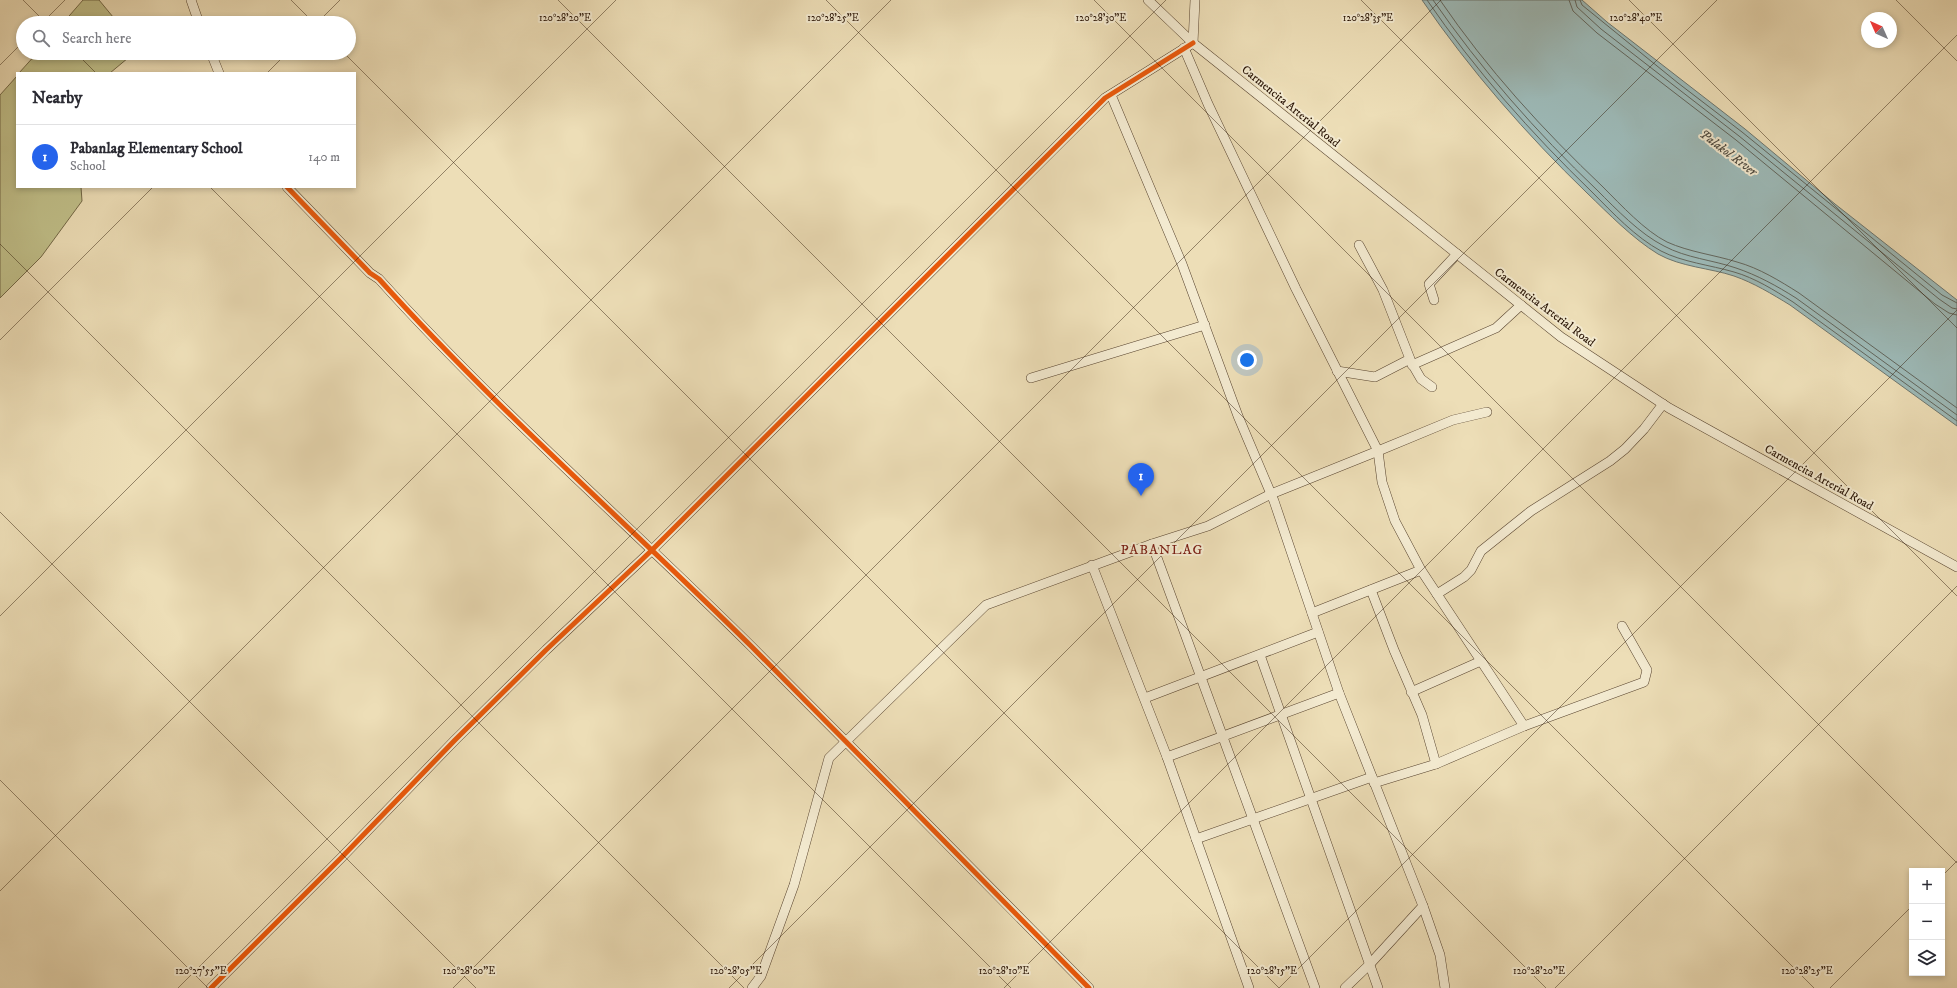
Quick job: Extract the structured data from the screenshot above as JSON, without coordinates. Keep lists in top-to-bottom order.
{
  "streets": {
    "street": ["Carmencita Arterial Road"]
  },
  "districts": ["PABANLAG"],
  "water": ["Palakol River"],
  "north": "top left",
  "page": {
    "search": "Search here",
    "heading": "Nearby",
    "list": [
      {
        "mark": "1",
        "name": "Pabanlag Elementary School",
        "note": "School",
        "value": "140 m"
      }
    ],
    "pins": "1",
    "map_buttons": ["+", "−"]
  },
  "coordinates": [
    "120°28'20\"E",
    "120°28'25\"E",
    "120°28'30\"E",
    "120°28'35\"E",
    "120°28'40\"E",
    "120°27'55\"E",
    "120°28'00\"E",
    "120°28'05\"E",
    "120°28'10\"E",
    "120°28'15\"E"
  ]
}
